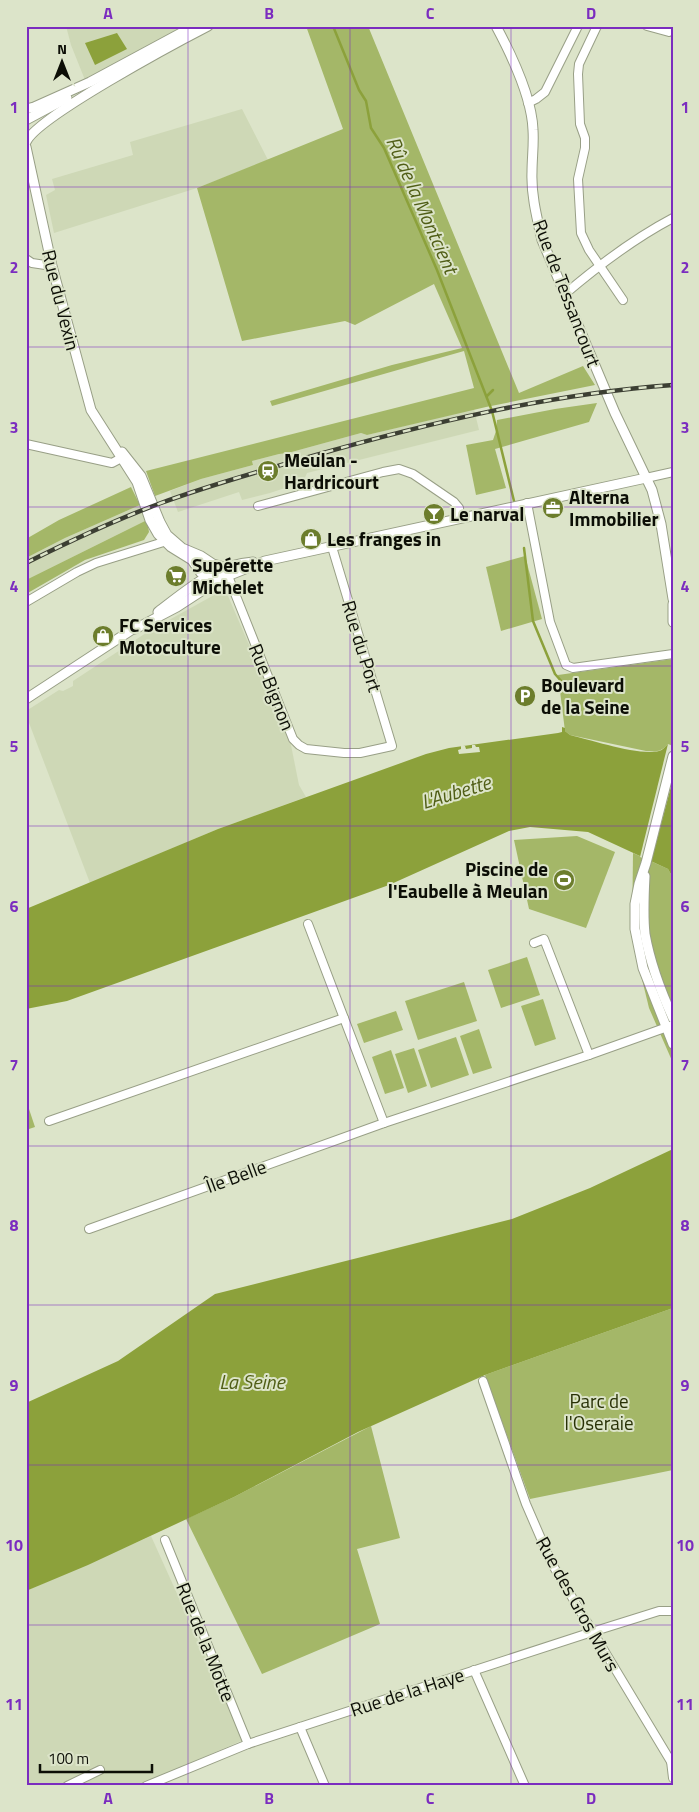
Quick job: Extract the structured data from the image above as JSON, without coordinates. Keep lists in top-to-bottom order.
{
  "streets": {
    "main road": ["Rue de Tessancourt", "Rue du Vexin"],
    "street": [
      "Rue du Port",
      "Rue Bignon",
      "Île Belle",
      "Rue des Gros Murs",
      "Rue de la Motte",
      "Rue de la Haye"
    ]
  },
  "crossings": [
    ["Rue du Vexin", "Rue Bignon"],
    ["Rue du Port", "Rue Bignon"],
    ["Rue des Gros Murs", "Rue de la Haye"],
    ["Rue de la Motte", "Rue de la Haye"]
  ],
  "water": ["Rû de la Montcient", "L'Aubette", "La Seine"],
  "parks": ["Parc de l'Oseraie"],
  "places": {
    "station": ["Meulan - Hardricourt"],
    "office": ["Alterna Immobilier"],
    "bar": ["Le narval"],
    "shop": ["Les franges in", "FC Services Motoculture"],
    "supermarket": ["Supérette Michelet"],
    "parking": ["Boulevard de la Seine"],
    "sports": ["Piscine de l'Eaubelle à Meulan"]
  },
  "scale_bar": "100 m",
  "north": "top",
  "grid": {
    "columns": [
      "A",
      "B",
      "C",
      "D"
    ],
    "rows": [
      "1",
      "2",
      "3",
      "4",
      "5",
      "6",
      "7",
      "8",
      "9",
      "10",
      "11"
    ]
  }
}
